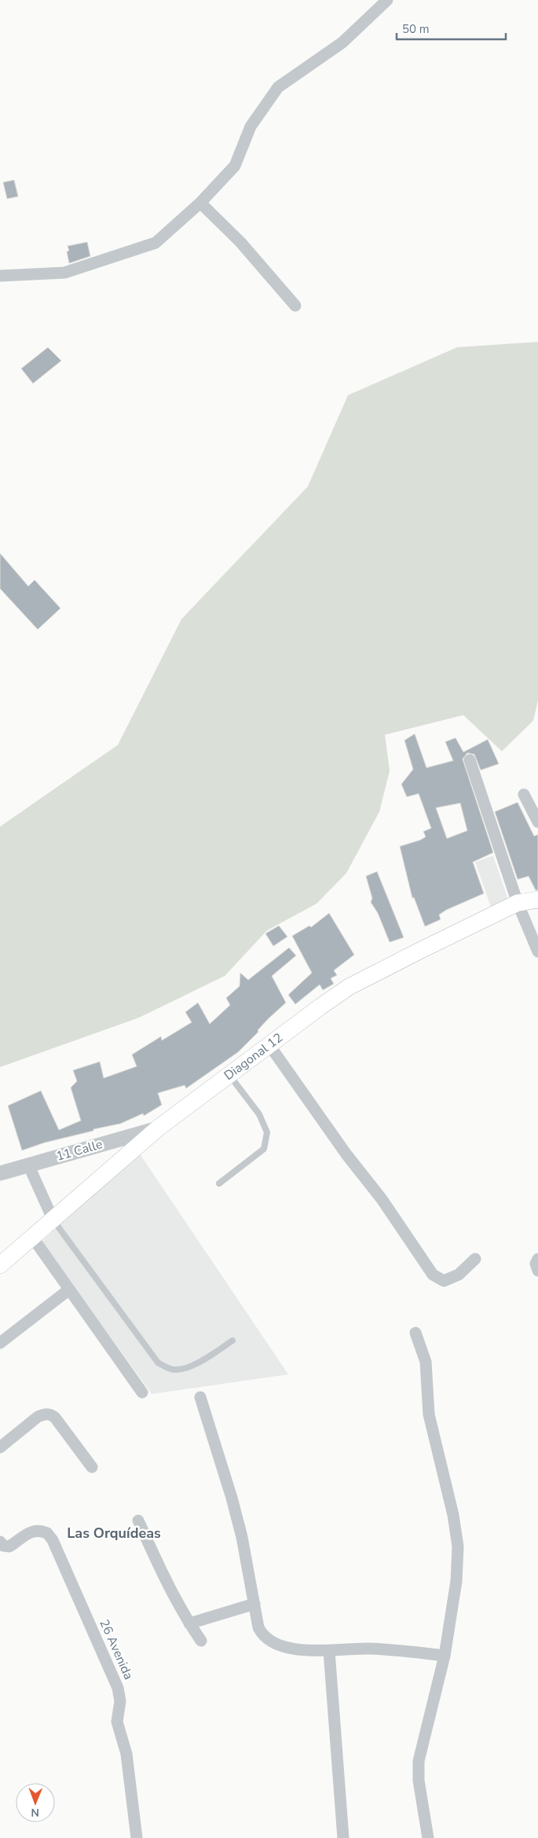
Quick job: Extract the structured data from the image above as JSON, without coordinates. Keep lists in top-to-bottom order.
{
  "streets": {
    "main road": ["Diagonal 12"],
    "street": ["11 Calle", "26 Avenida"]
  },
  "crossings": [
    ["Diagonal 12", "11 Calle"]
  ],
  "districts": ["Las Orquídeas"],
  "scale_bar": "50 m",
  "north": "bottom"
}
